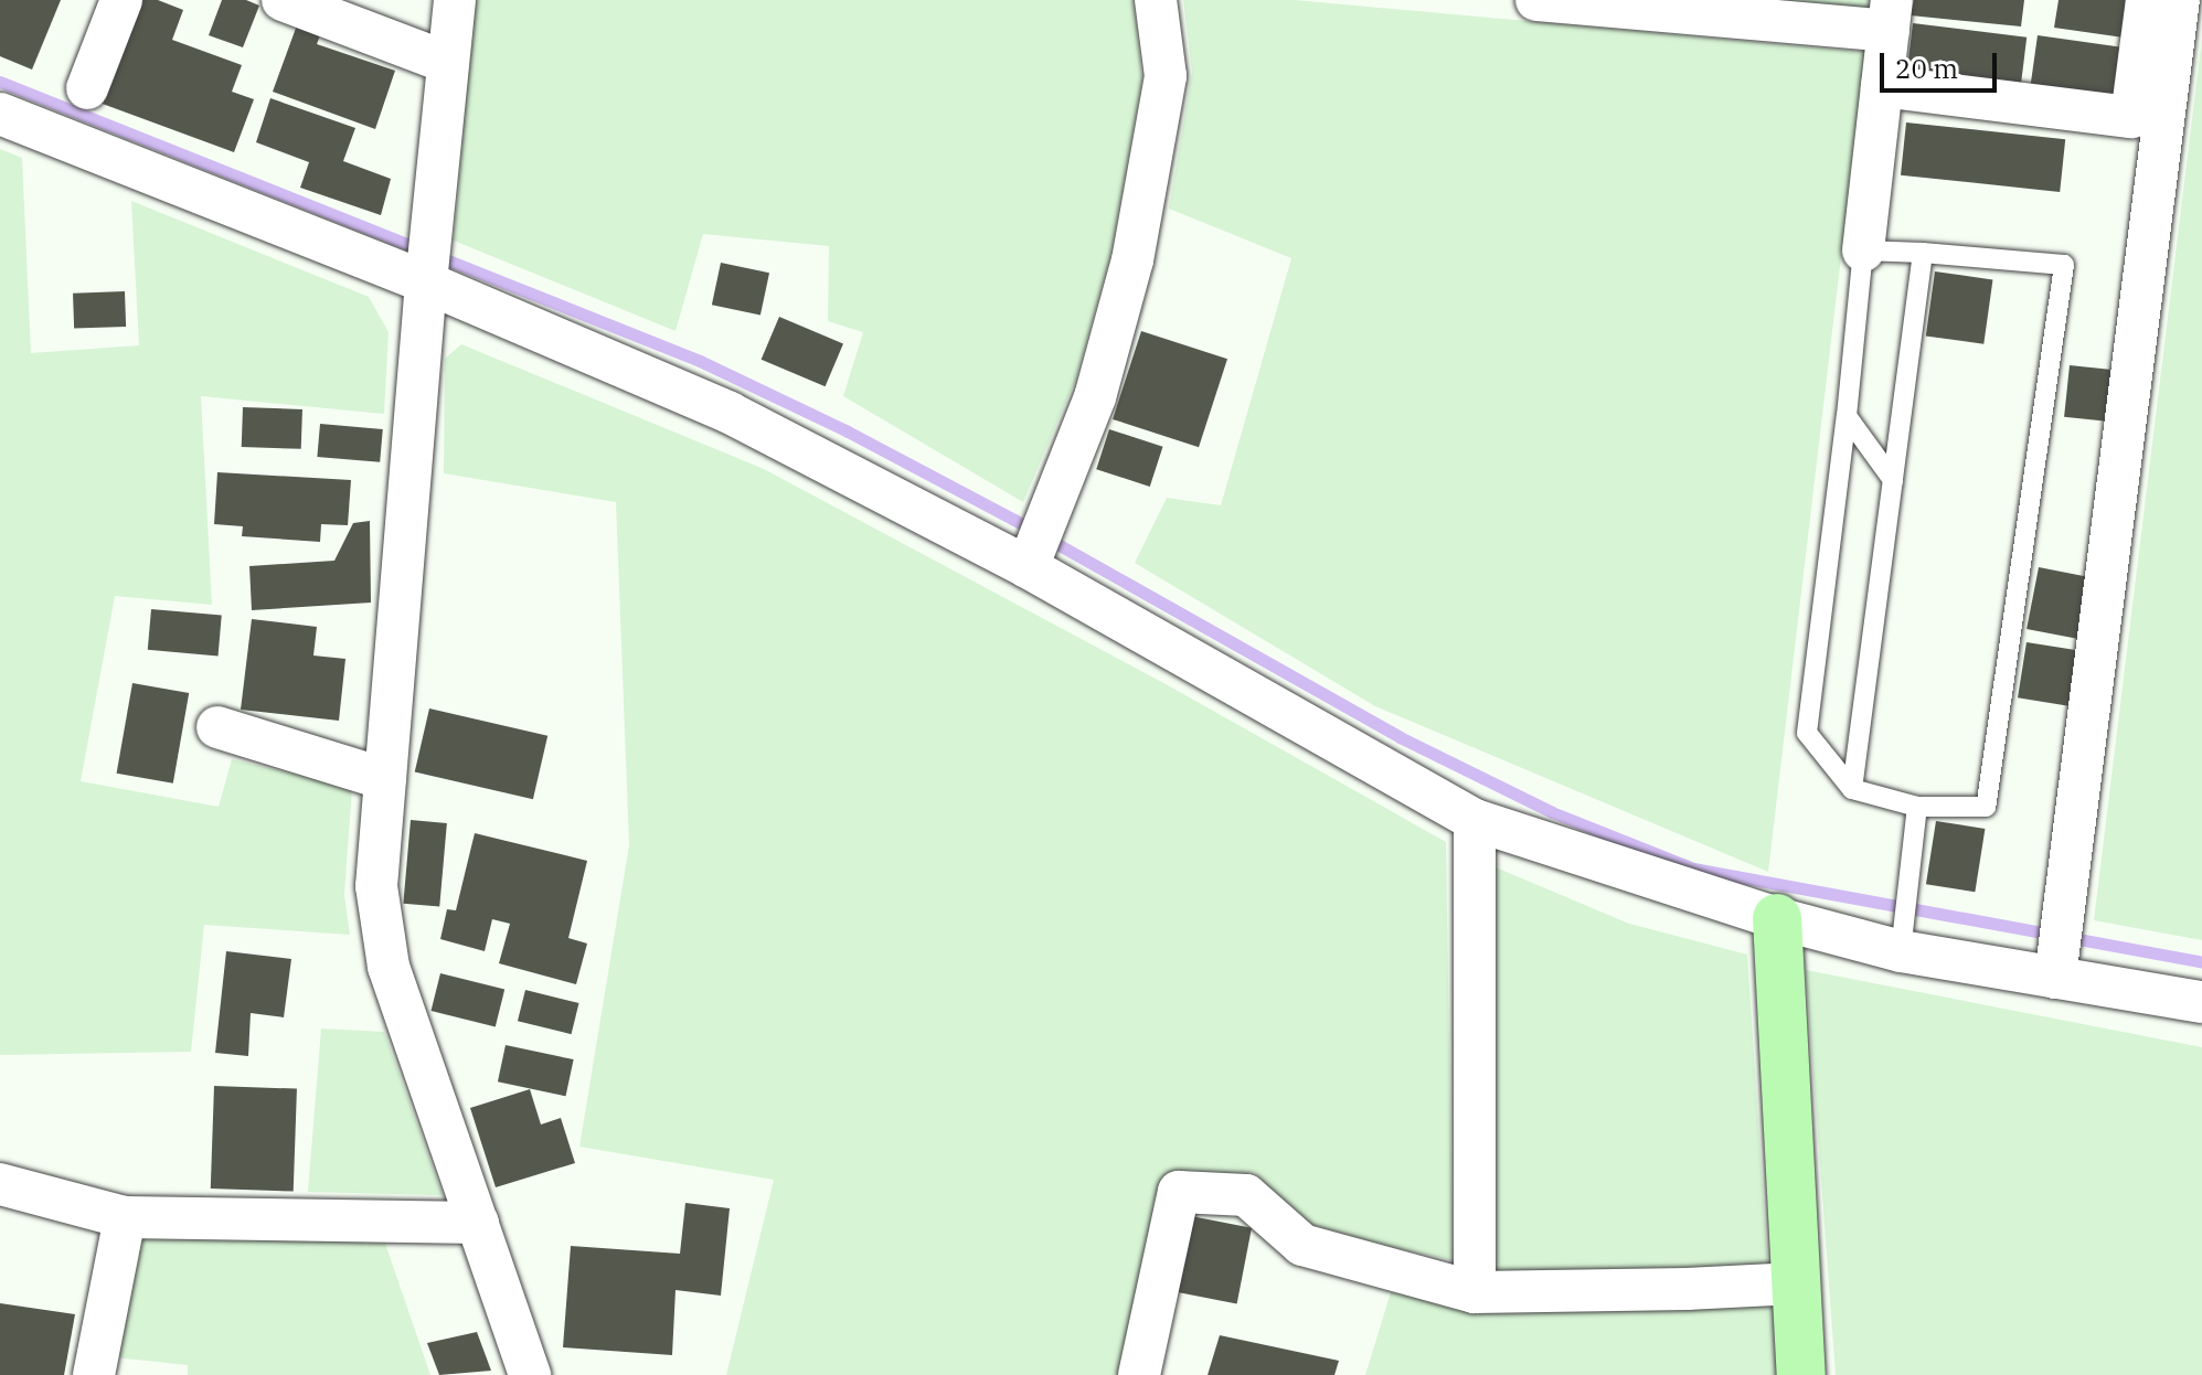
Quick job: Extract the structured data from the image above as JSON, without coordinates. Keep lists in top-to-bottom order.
{
  "scale_bar": "20 m"
}
